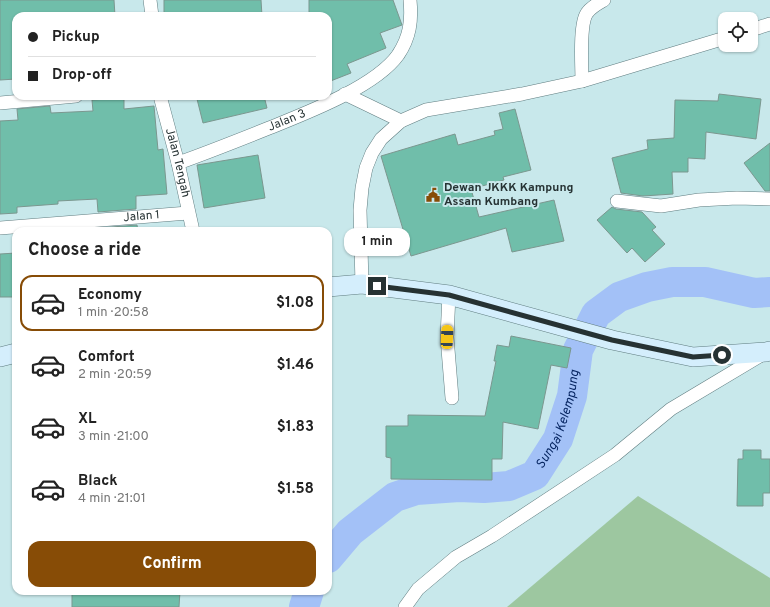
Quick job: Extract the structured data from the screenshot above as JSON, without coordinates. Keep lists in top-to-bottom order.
{
  "streets": {
    "street": ["Jalan 3", "Jalan Tengah", "Jalan 1"]
  },
  "crossings": [
    ["Jalan 3", "Jalan Tengah"],
    ["Jalan Tengah", "Jalan 1"]
  ],
  "water": ["Sungai Kelempung"],
  "places": {
    "public building": ["Dewan JKKK Kampung Assam Kumbang"]
  },
  "page": {
    "banner": ["Pickup", "Drop-off"],
    "heading": "Choose a ride",
    "bubble": "1 min",
    "list": [
      {
        "name": "Economy",
        "note": "1 min · 20:58",
        "value": "$1.08"
      },
      {
        "name": "Comfort",
        "note": "2 min · 20:59",
        "value": "$1.46"
      },
      {
        "name": "XL",
        "note": "3 min · 21:00",
        "value": "$1.83"
      },
      {
        "name": "Black",
        "note": "4 min · 21:01",
        "value": "$1.58"
      }
    ],
    "buttons": "Confirm"
  }
}
